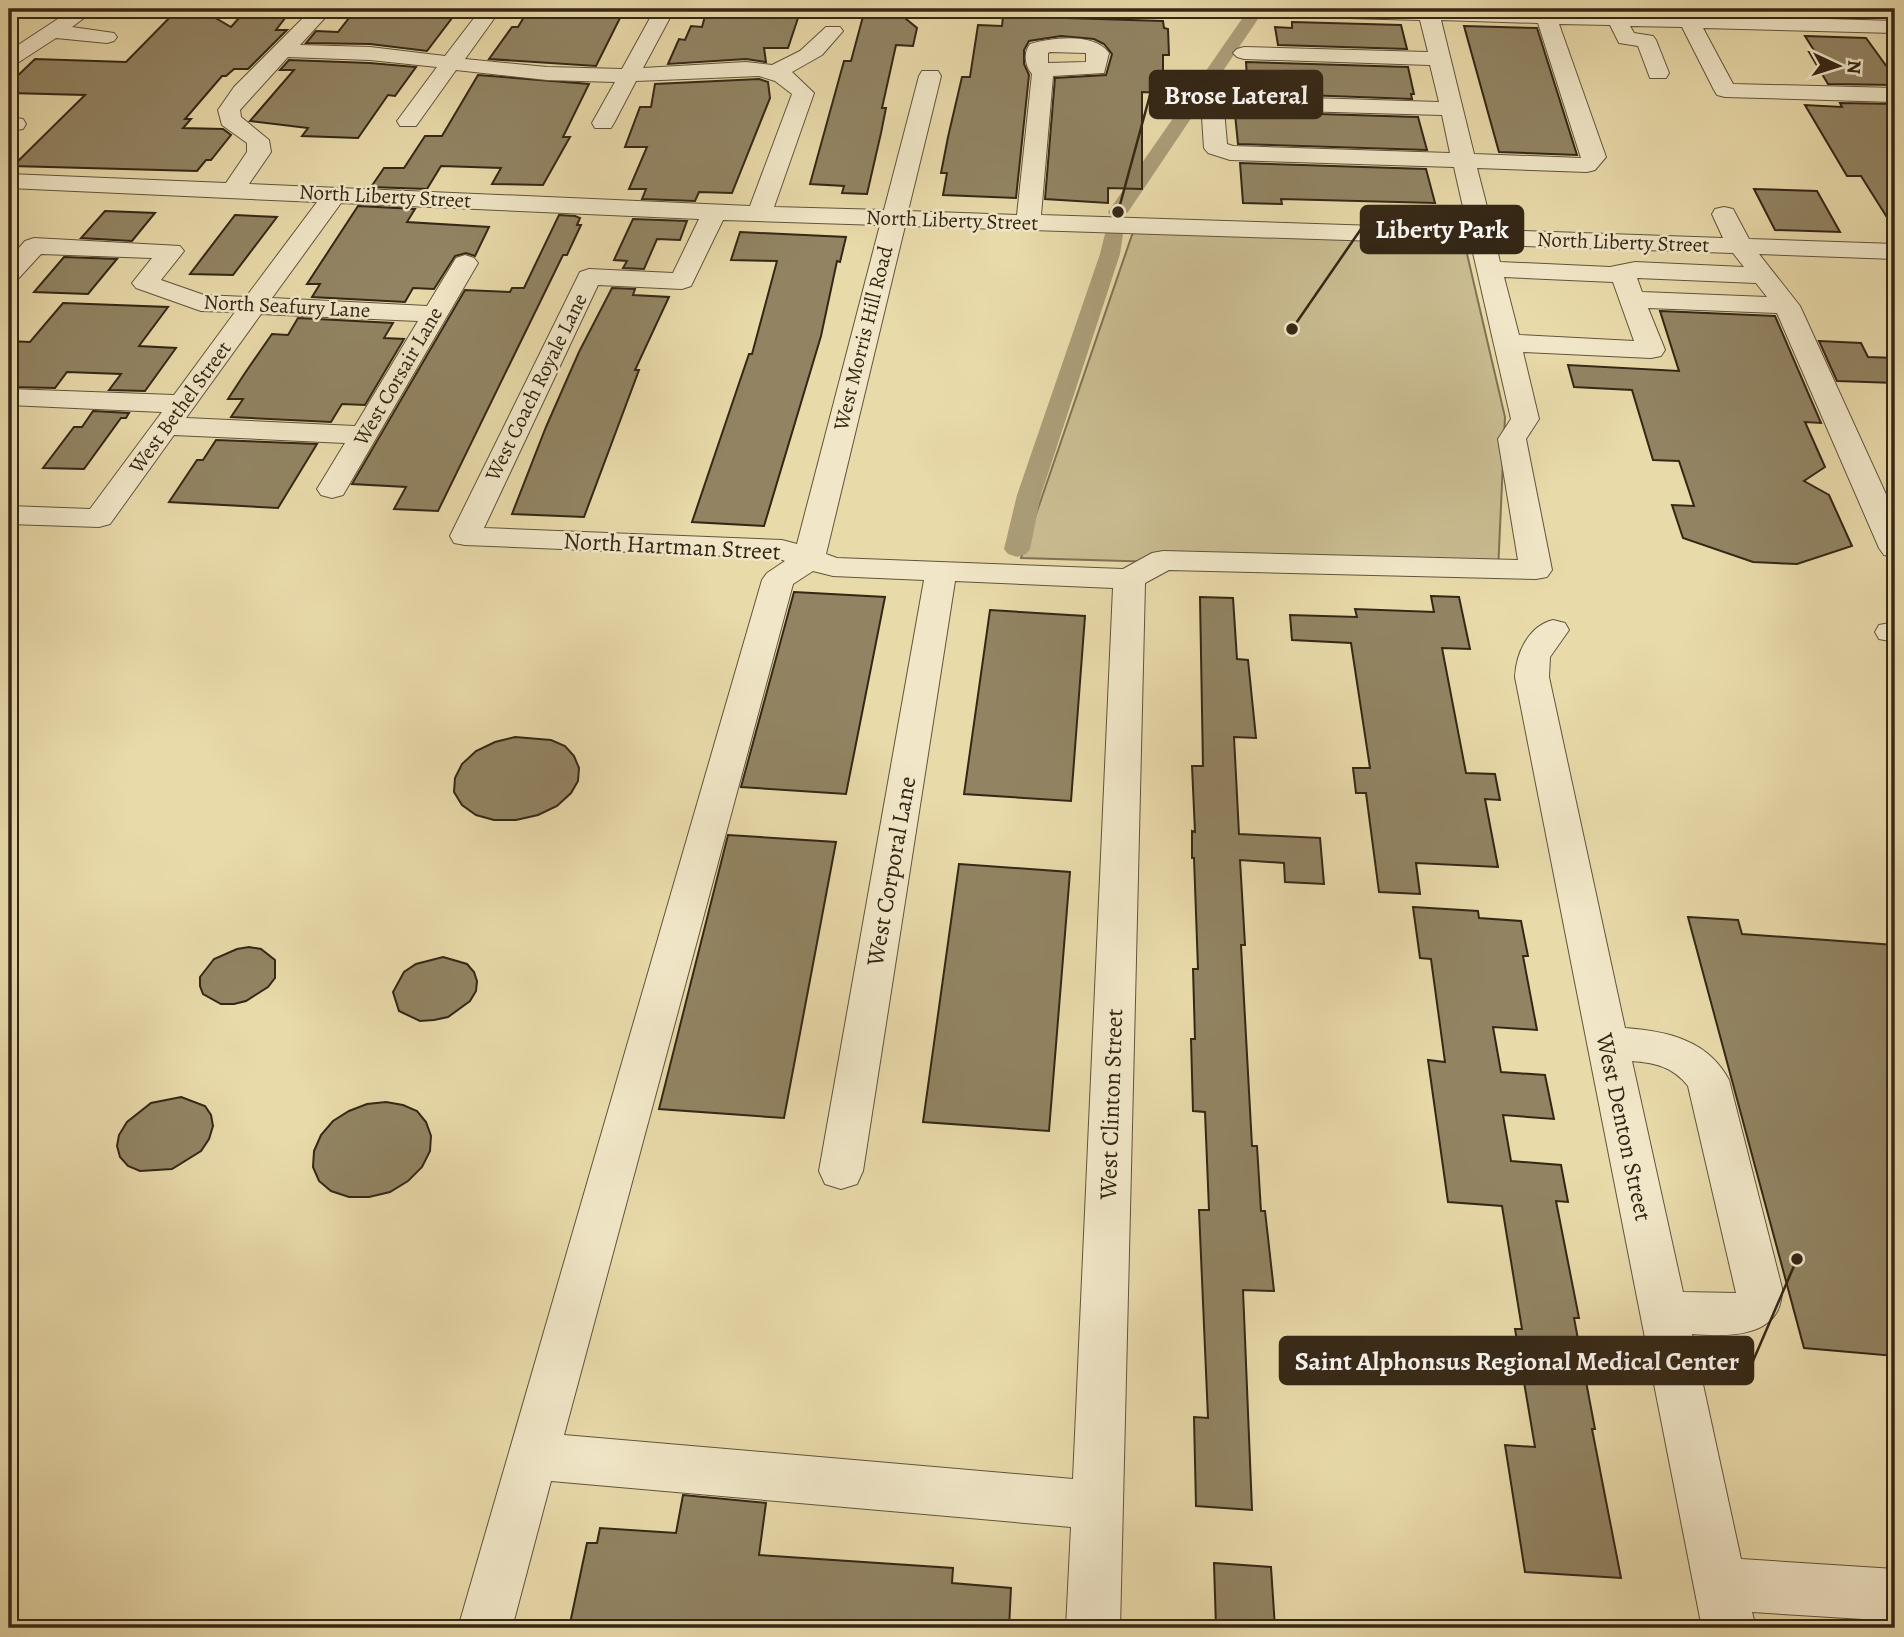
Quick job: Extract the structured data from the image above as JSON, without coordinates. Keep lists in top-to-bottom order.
{
  "streets": {
    "street": [
      "North Liberty Street",
      "North Seafury Lane",
      "West Morris Hill Road",
      "West Corsair Lane",
      "West Coach Royale Lane",
      "West Bethel Street",
      "North Hartman Street",
      "West Corporal Lane",
      "West Clinton Street",
      "West Denton Street"
    ]
  },
  "crossings": [
    ["North Liberty Street", "West Morris Hill Road"],
    ["North Liberty Street", "West Coach Royale Lane"],
    ["North Liberty Street", "West Bethel Street"],
    ["North Seafury Lane", "West Corsair Lane"],
    ["North Seafury Lane", "West Bethel Street"],
    ["West Morris Hill Road", "North Hartman Street"],
    ["West Coach Royale Lane", "North Hartman Street"],
    ["North Hartman Street", "West Corporal Lane"],
    ["North Hartman Street", "West Clinton Street"]
  ],
  "places": ["Brose Lateral", "Liberty Park", "Saint Alphonsus Regional Medical Center"],
  "north": "right"
}
